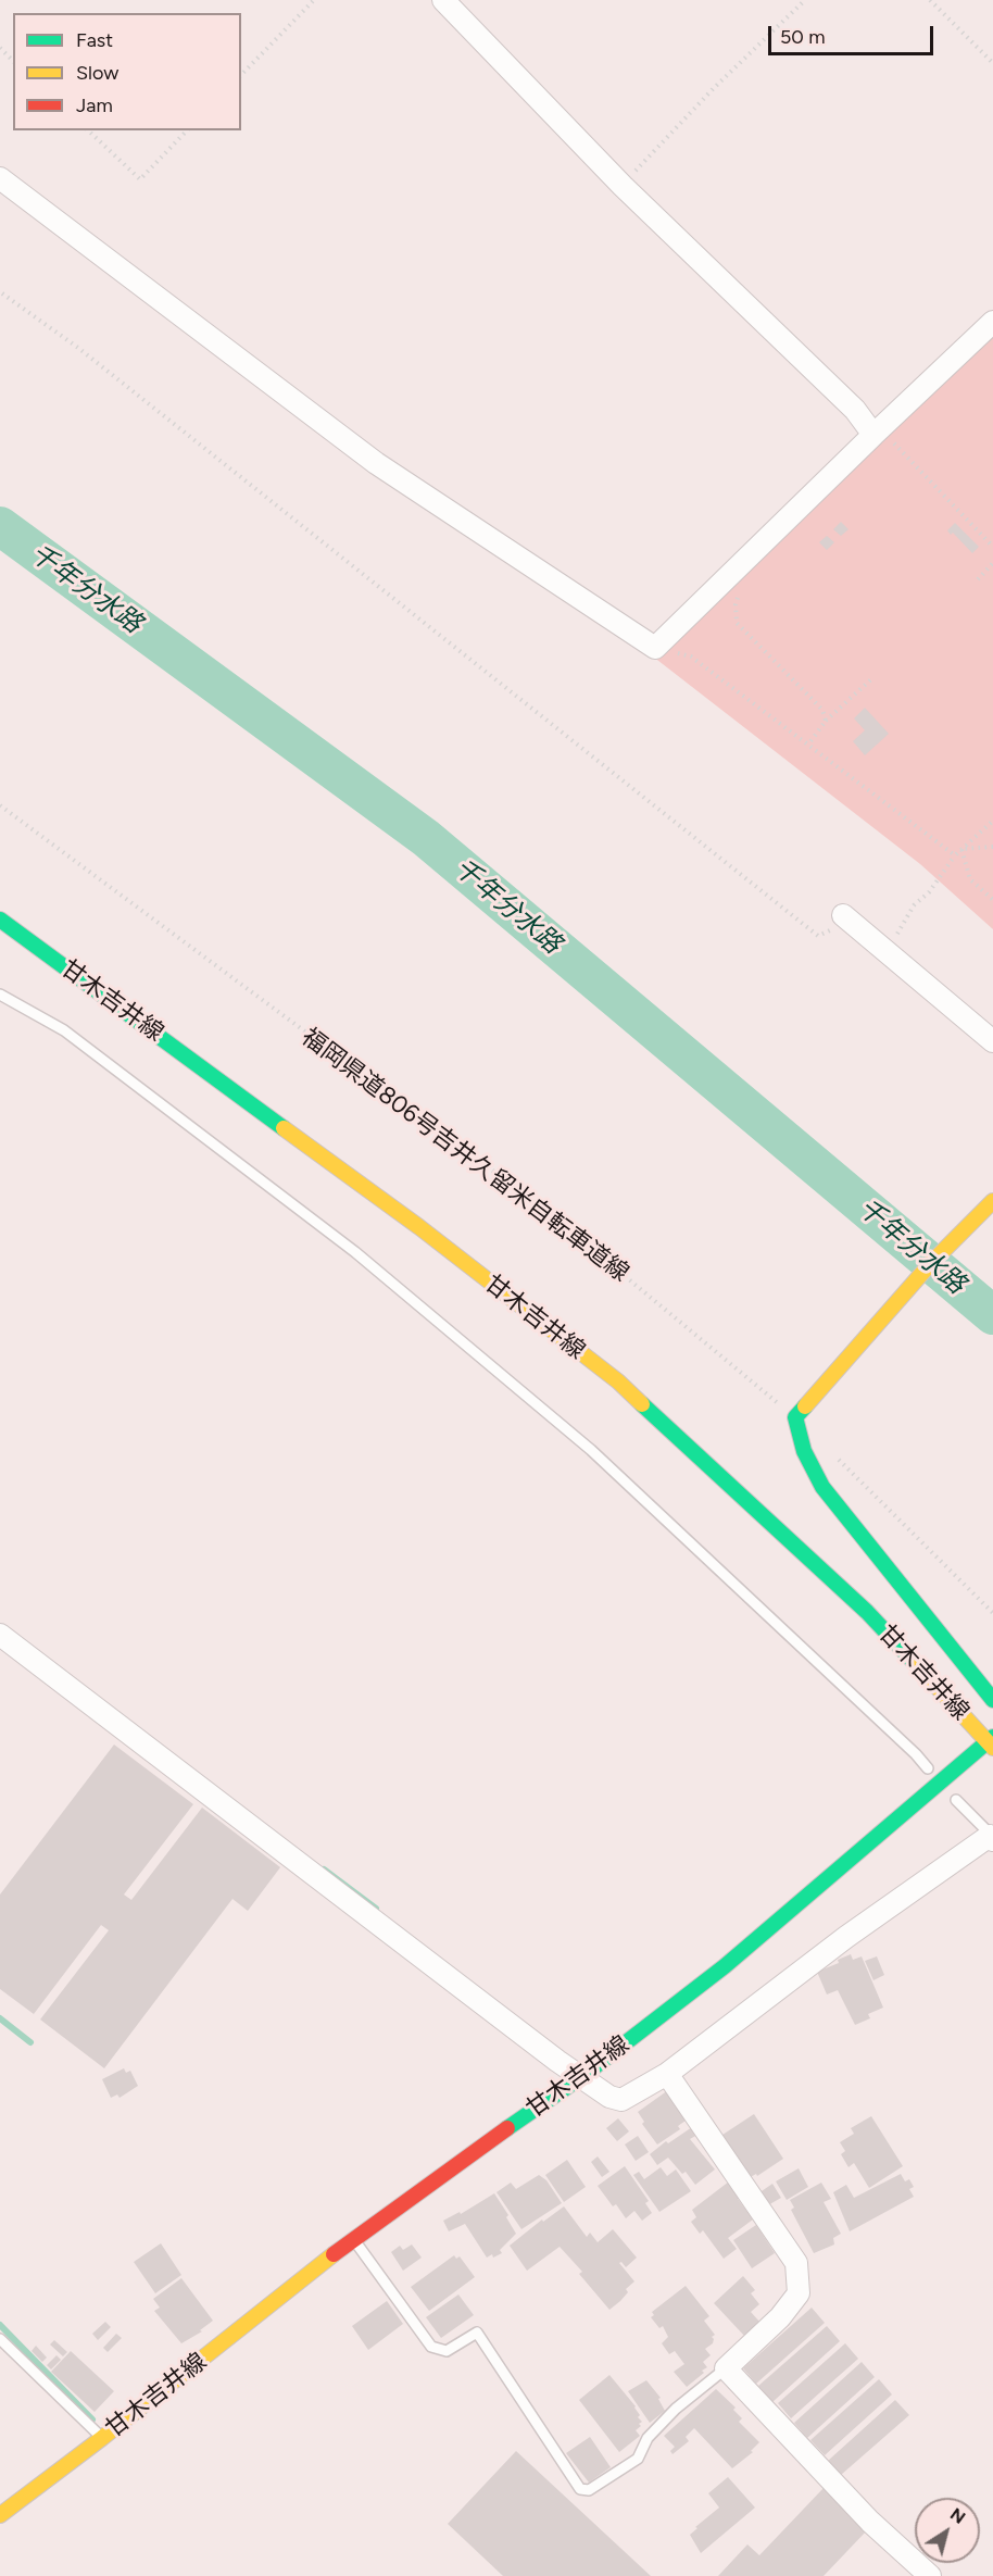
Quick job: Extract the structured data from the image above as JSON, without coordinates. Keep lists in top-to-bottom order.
{
  "streets": {
    "main road": ["甘木吉井線"],
    "path": ["福岡県道806号吉井久留米自転車道線"]
  },
  "water": ["千年分水路"],
  "legend": ["Fast", "Slow", "Jam"],
  "scale_bar": "50 m",
  "north": "top right"
}
